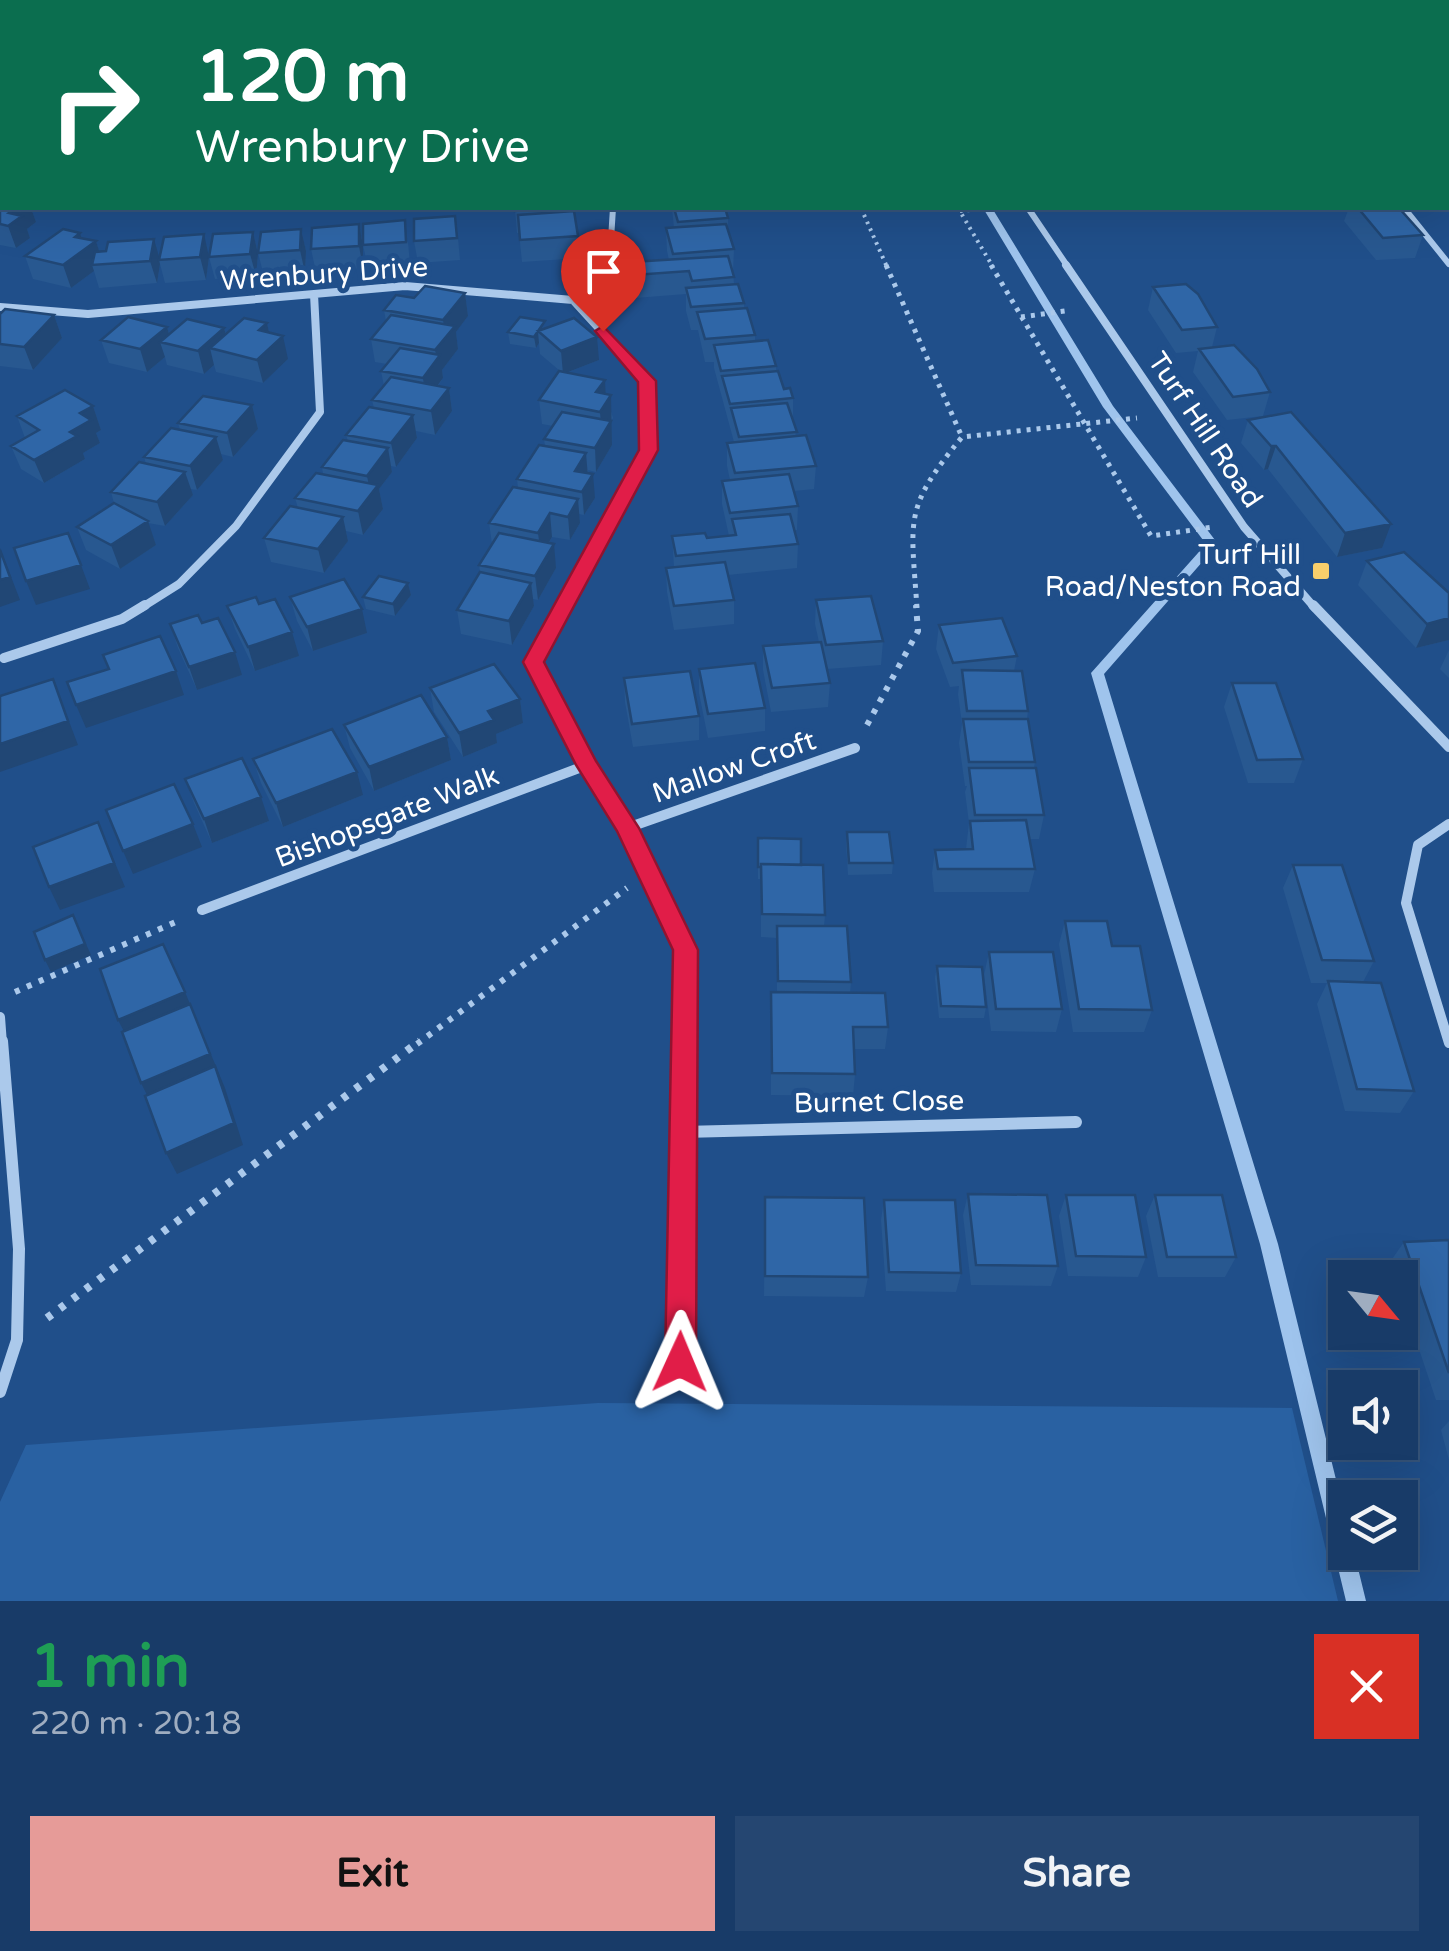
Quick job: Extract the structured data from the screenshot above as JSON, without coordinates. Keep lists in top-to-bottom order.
{
  "streets": {
    "street": [
      "Wrenbury Drive",
      "Turf Hill Road",
      "Mallow Croft",
      "Bishopsgate Walk",
      "Burnet Close"
    ]
  },
  "places": {
    "transit": ["Turf Hill Road/Neston Road"]
  },
  "north": "bottom right",
  "page": {
    "turn": ["120 m", "Wrenbury Drive"],
    "heading": ["1 min", "220 m · 20:18"],
    "buttons": ["Exit", "Share"]
  }
}
